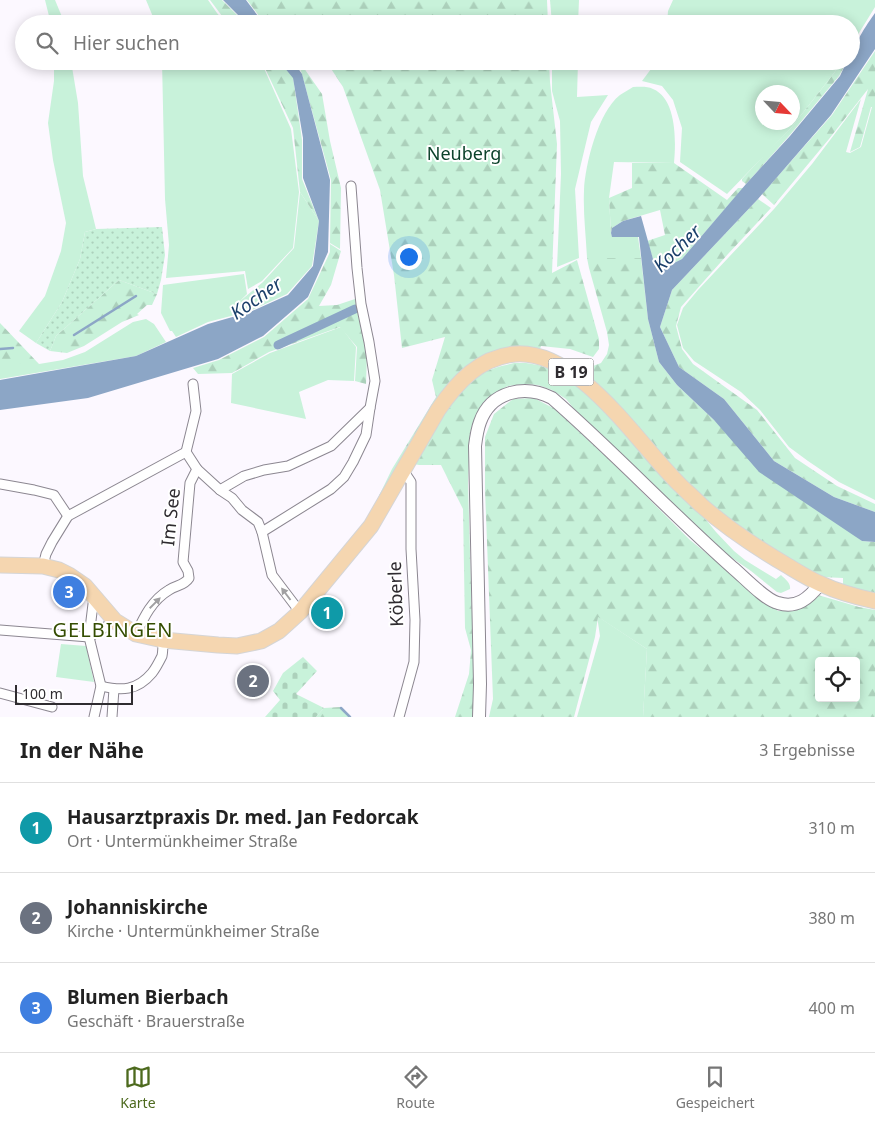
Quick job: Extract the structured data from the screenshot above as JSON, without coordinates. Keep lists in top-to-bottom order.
{
  "streets": {
    "main road": ["B 19"],
    "street": ["Im See", "Köberle"]
  },
  "crossings": [
    ["B 19", "Im See"],
    ["B 19", "Köberle"]
  ],
  "one_way": ["Im See"],
  "districts": ["GELBINGEN"],
  "water": ["Kocher"],
  "parks": ["Neuberg"],
  "scale_bar": "100 m",
  "north": "bottom right",
  "page": {
    "search": "Hier suchen",
    "pins": ["3", "1", "2"],
    "scale": "100 m",
    "heading": ["In der Nähe", "3 Ergebnisse"],
    "list": [
      {
        "mark": "1",
        "name": "Hausarztpraxis Dr. med. Jan Fedorcak",
        "note": "Ort · Untermünkheimer Straße",
        "value": "310 m"
      },
      {
        "mark": "2",
        "name": "Johanniskirche",
        "note": "Kirche · Untermünkheimer Straße",
        "value": "380 m"
      },
      {
        "mark": "3",
        "name": "Blumen Bierbach",
        "note": "Geschäft · Brauerstraße",
        "value": "400 m"
      }
    ],
    "nav": ["Karte", "Route", "Gespeichert"]
  }
}
